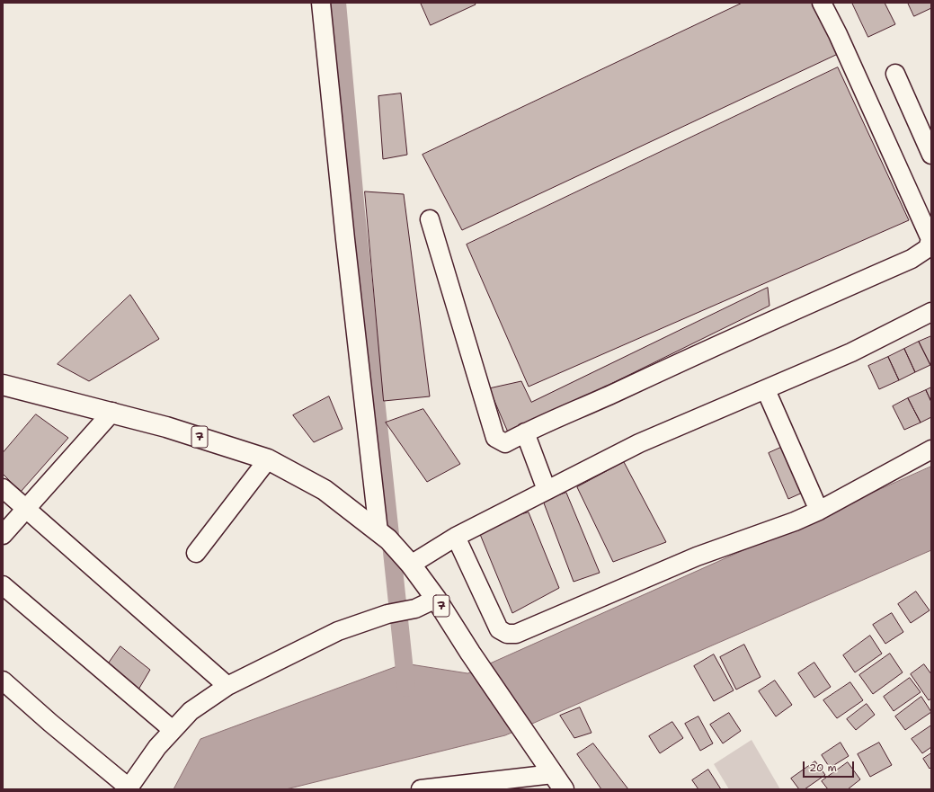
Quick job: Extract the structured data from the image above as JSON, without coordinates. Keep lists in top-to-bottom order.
{
  "streets": {
    "highway": ["7"]
  },
  "scale_bar": "20 m"
}
